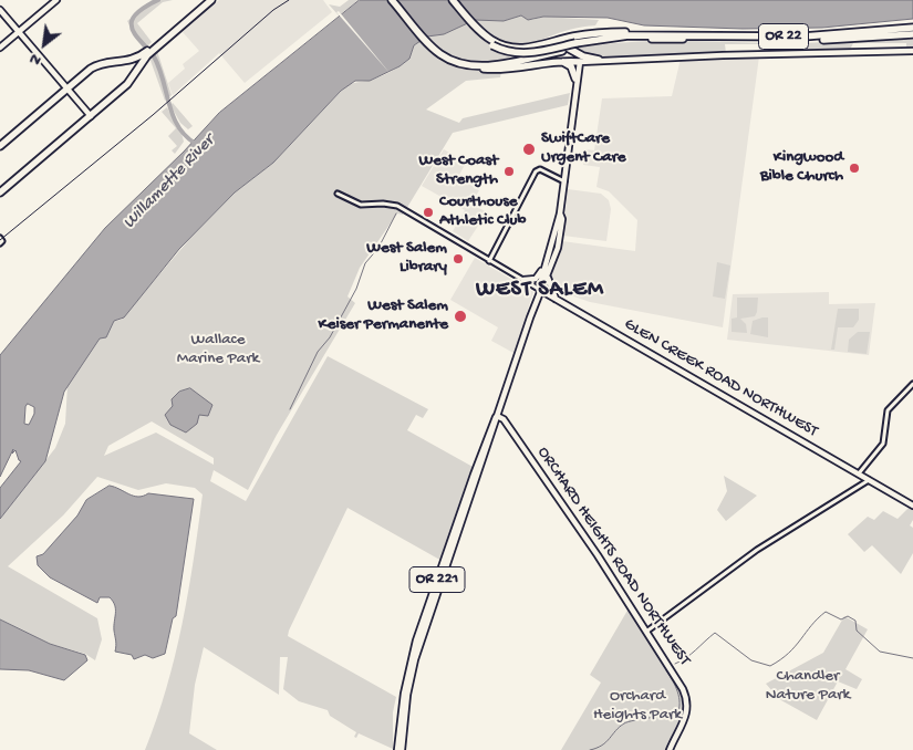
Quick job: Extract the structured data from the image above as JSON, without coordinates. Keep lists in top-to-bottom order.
{
  "streets": {
    "highway": ["OR 22"],
    "main road": ["GLEN CREEK ROAD NORTHWEST", "ORCHARD HEIGHTS ROAD NORTHWEST", "OR 221"]
  },
  "crossings": [
    ["GLEN CREEK ROAD NORTHWEST", "OR 221"],
    ["ORCHARD HEIGHTS ROAD NORTHWEST", "OR 221"]
  ],
  "districts": ["WEST SALEM"],
  "water": ["Willamette River"],
  "parks": ["Wallace Marine Park", "Chandler Nature Park", "Orchard Heights Park"],
  "places": [
    "SwiftCare Urgent Care",
    "Kingwood Bible Church",
    "West Coast Strength",
    "Courthouse Athletic Club",
    "West Salem Library",
    "West Salem Keiser Permanente"
  ],
  "north": "bottom left"
}
